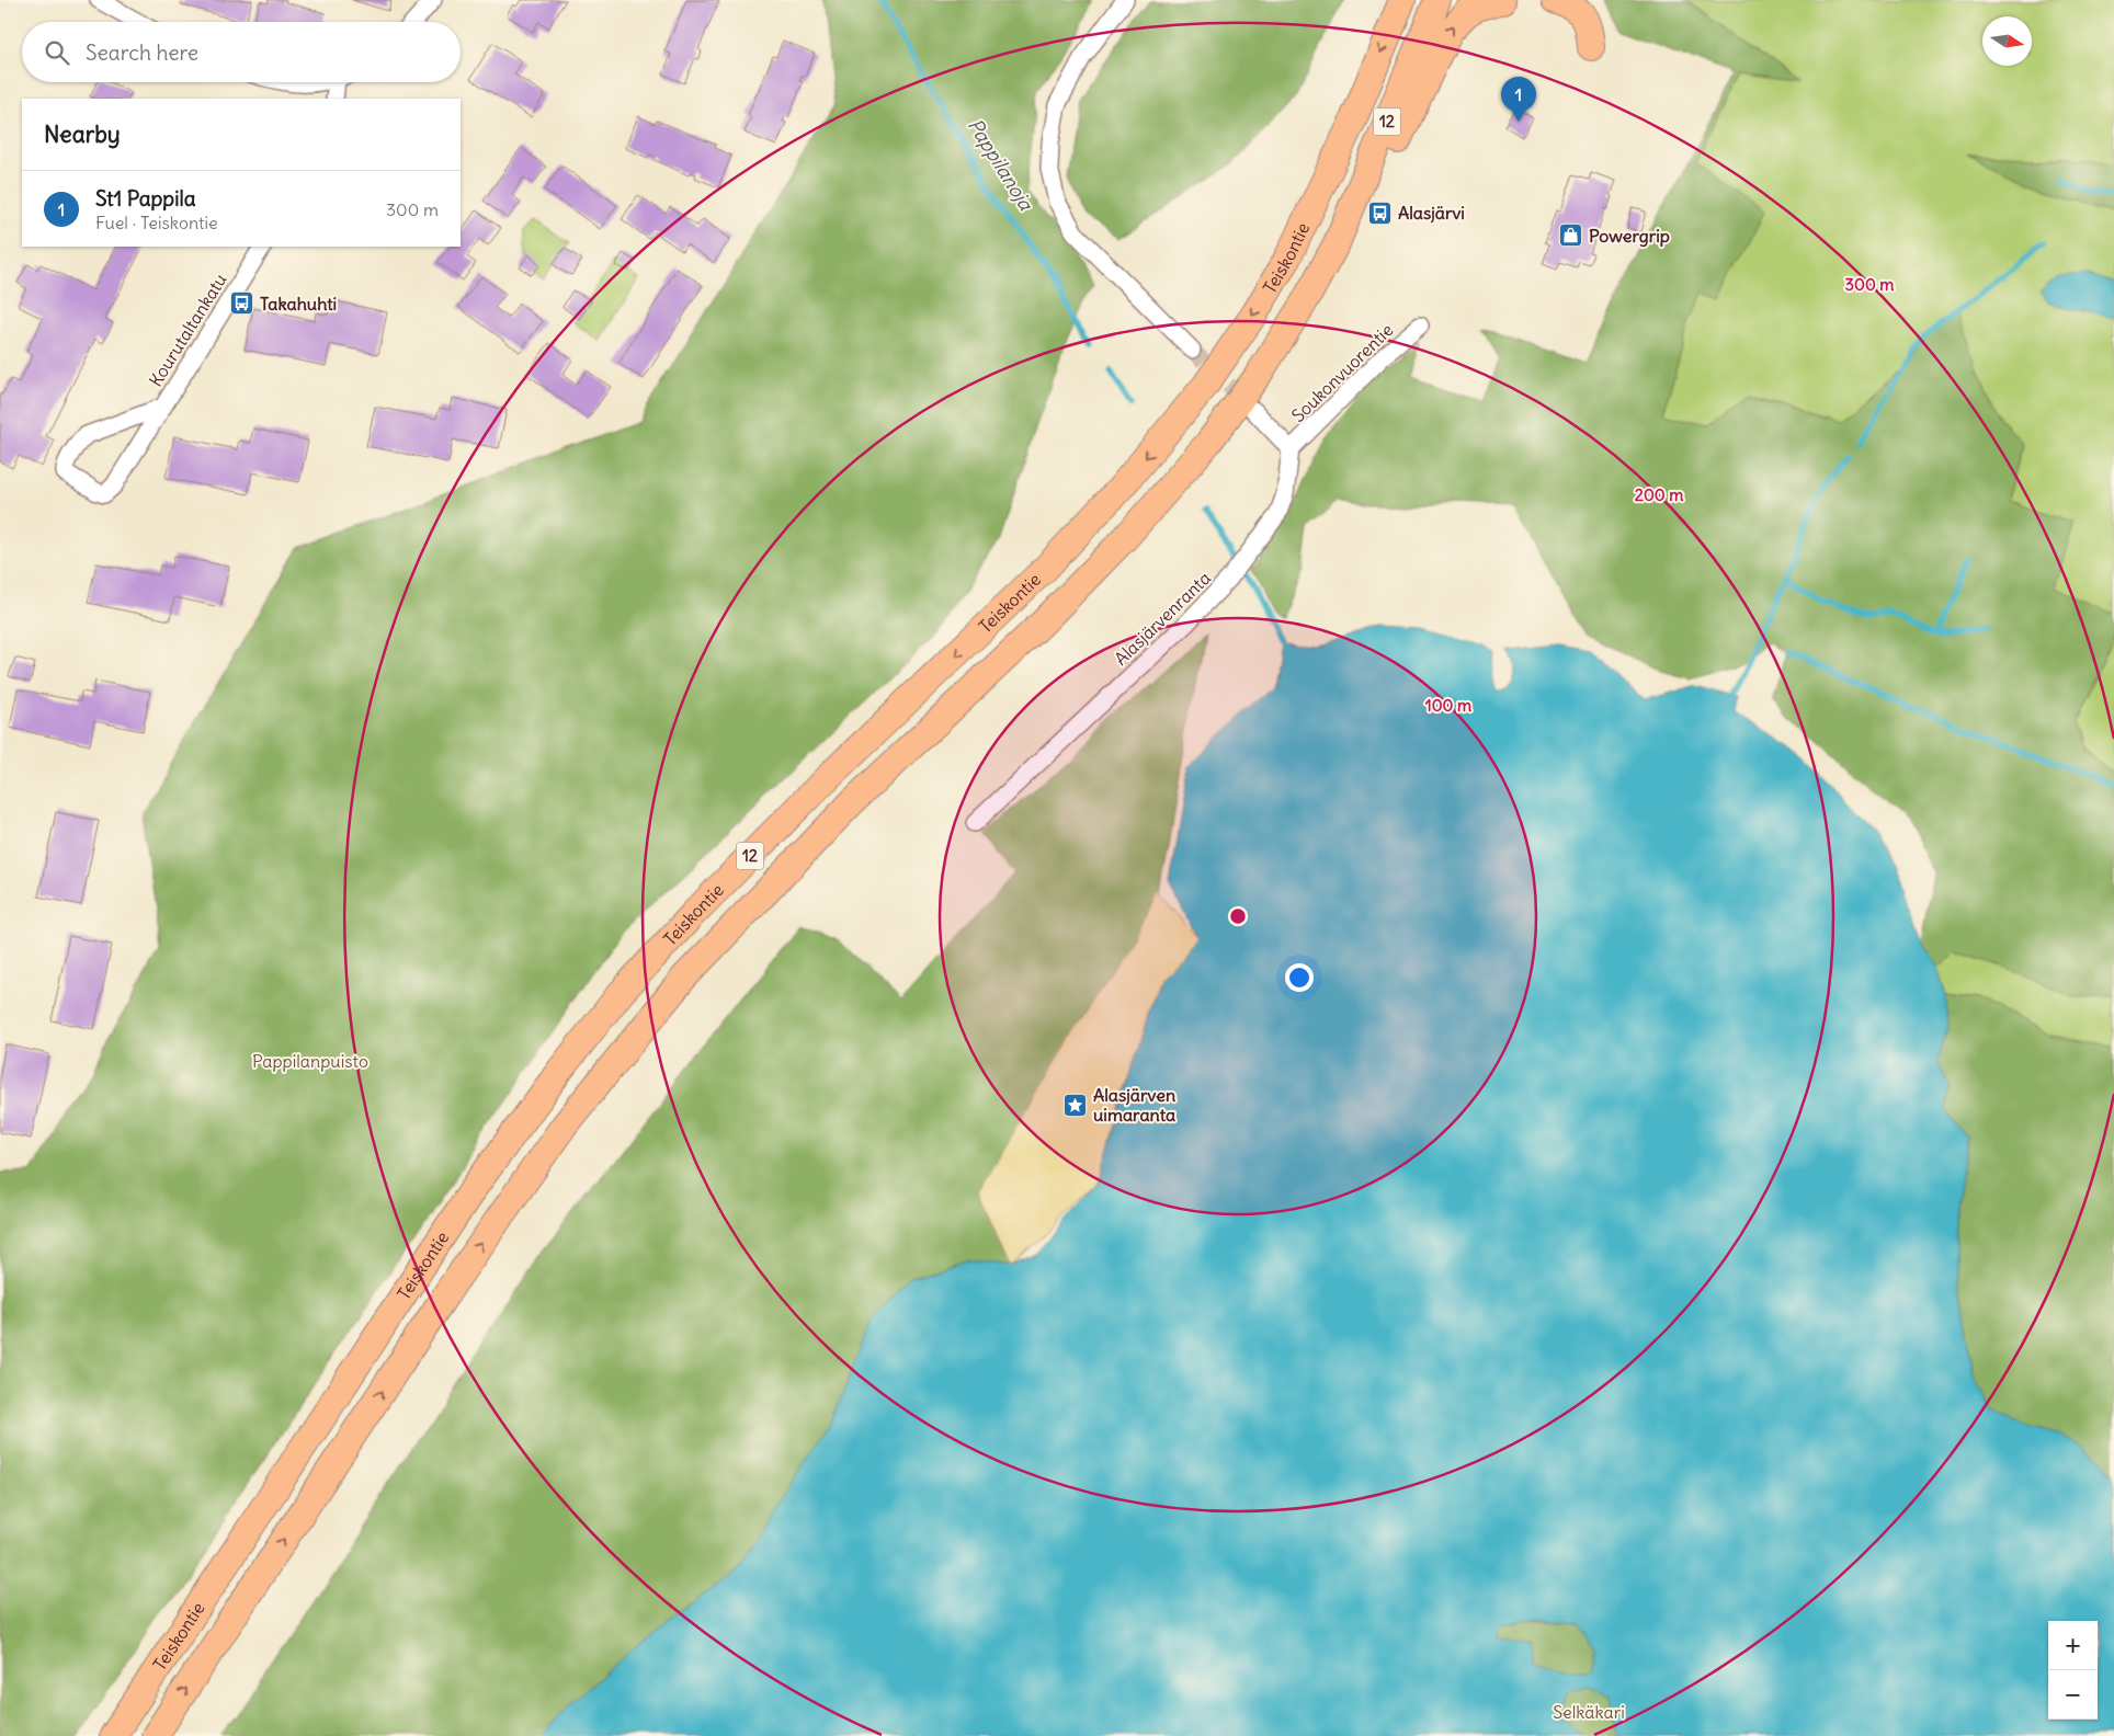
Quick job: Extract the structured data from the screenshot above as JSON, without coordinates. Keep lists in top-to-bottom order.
{
  "streets": {
    "highway": ["12", "Teiskontie"],
    "street": ["Kourutaltankatu", "Soukonvuorentie", "Alasjärvenranta"]
  },
  "crossings": [
    ["Soukonvuorentie", "Alasjärvenranta"]
  ],
  "water": ["Pappilanoja"],
  "parks": ["Pappilanpuisto", "Selkäkari"],
  "places": {
    "bus stop": ["Alasjärvi", "Takahuhti"],
    "shop": ["Powergrip"],
    "place": ["Alasjärven uimaranta"]
  },
  "north": "right",
  "page": {
    "search": "Search here",
    "pins": "1",
    "heading": "Nearby",
    "list": [
      {
        "mark": "1",
        "name": "St1 Pappila",
        "note": "Fuel · Teiskontie",
        "value": "300 m"
      }
    ],
    "map_buttons": ["+", "−"]
  },
  "rings": ["300 m", "200 m", "100 m"]
}
